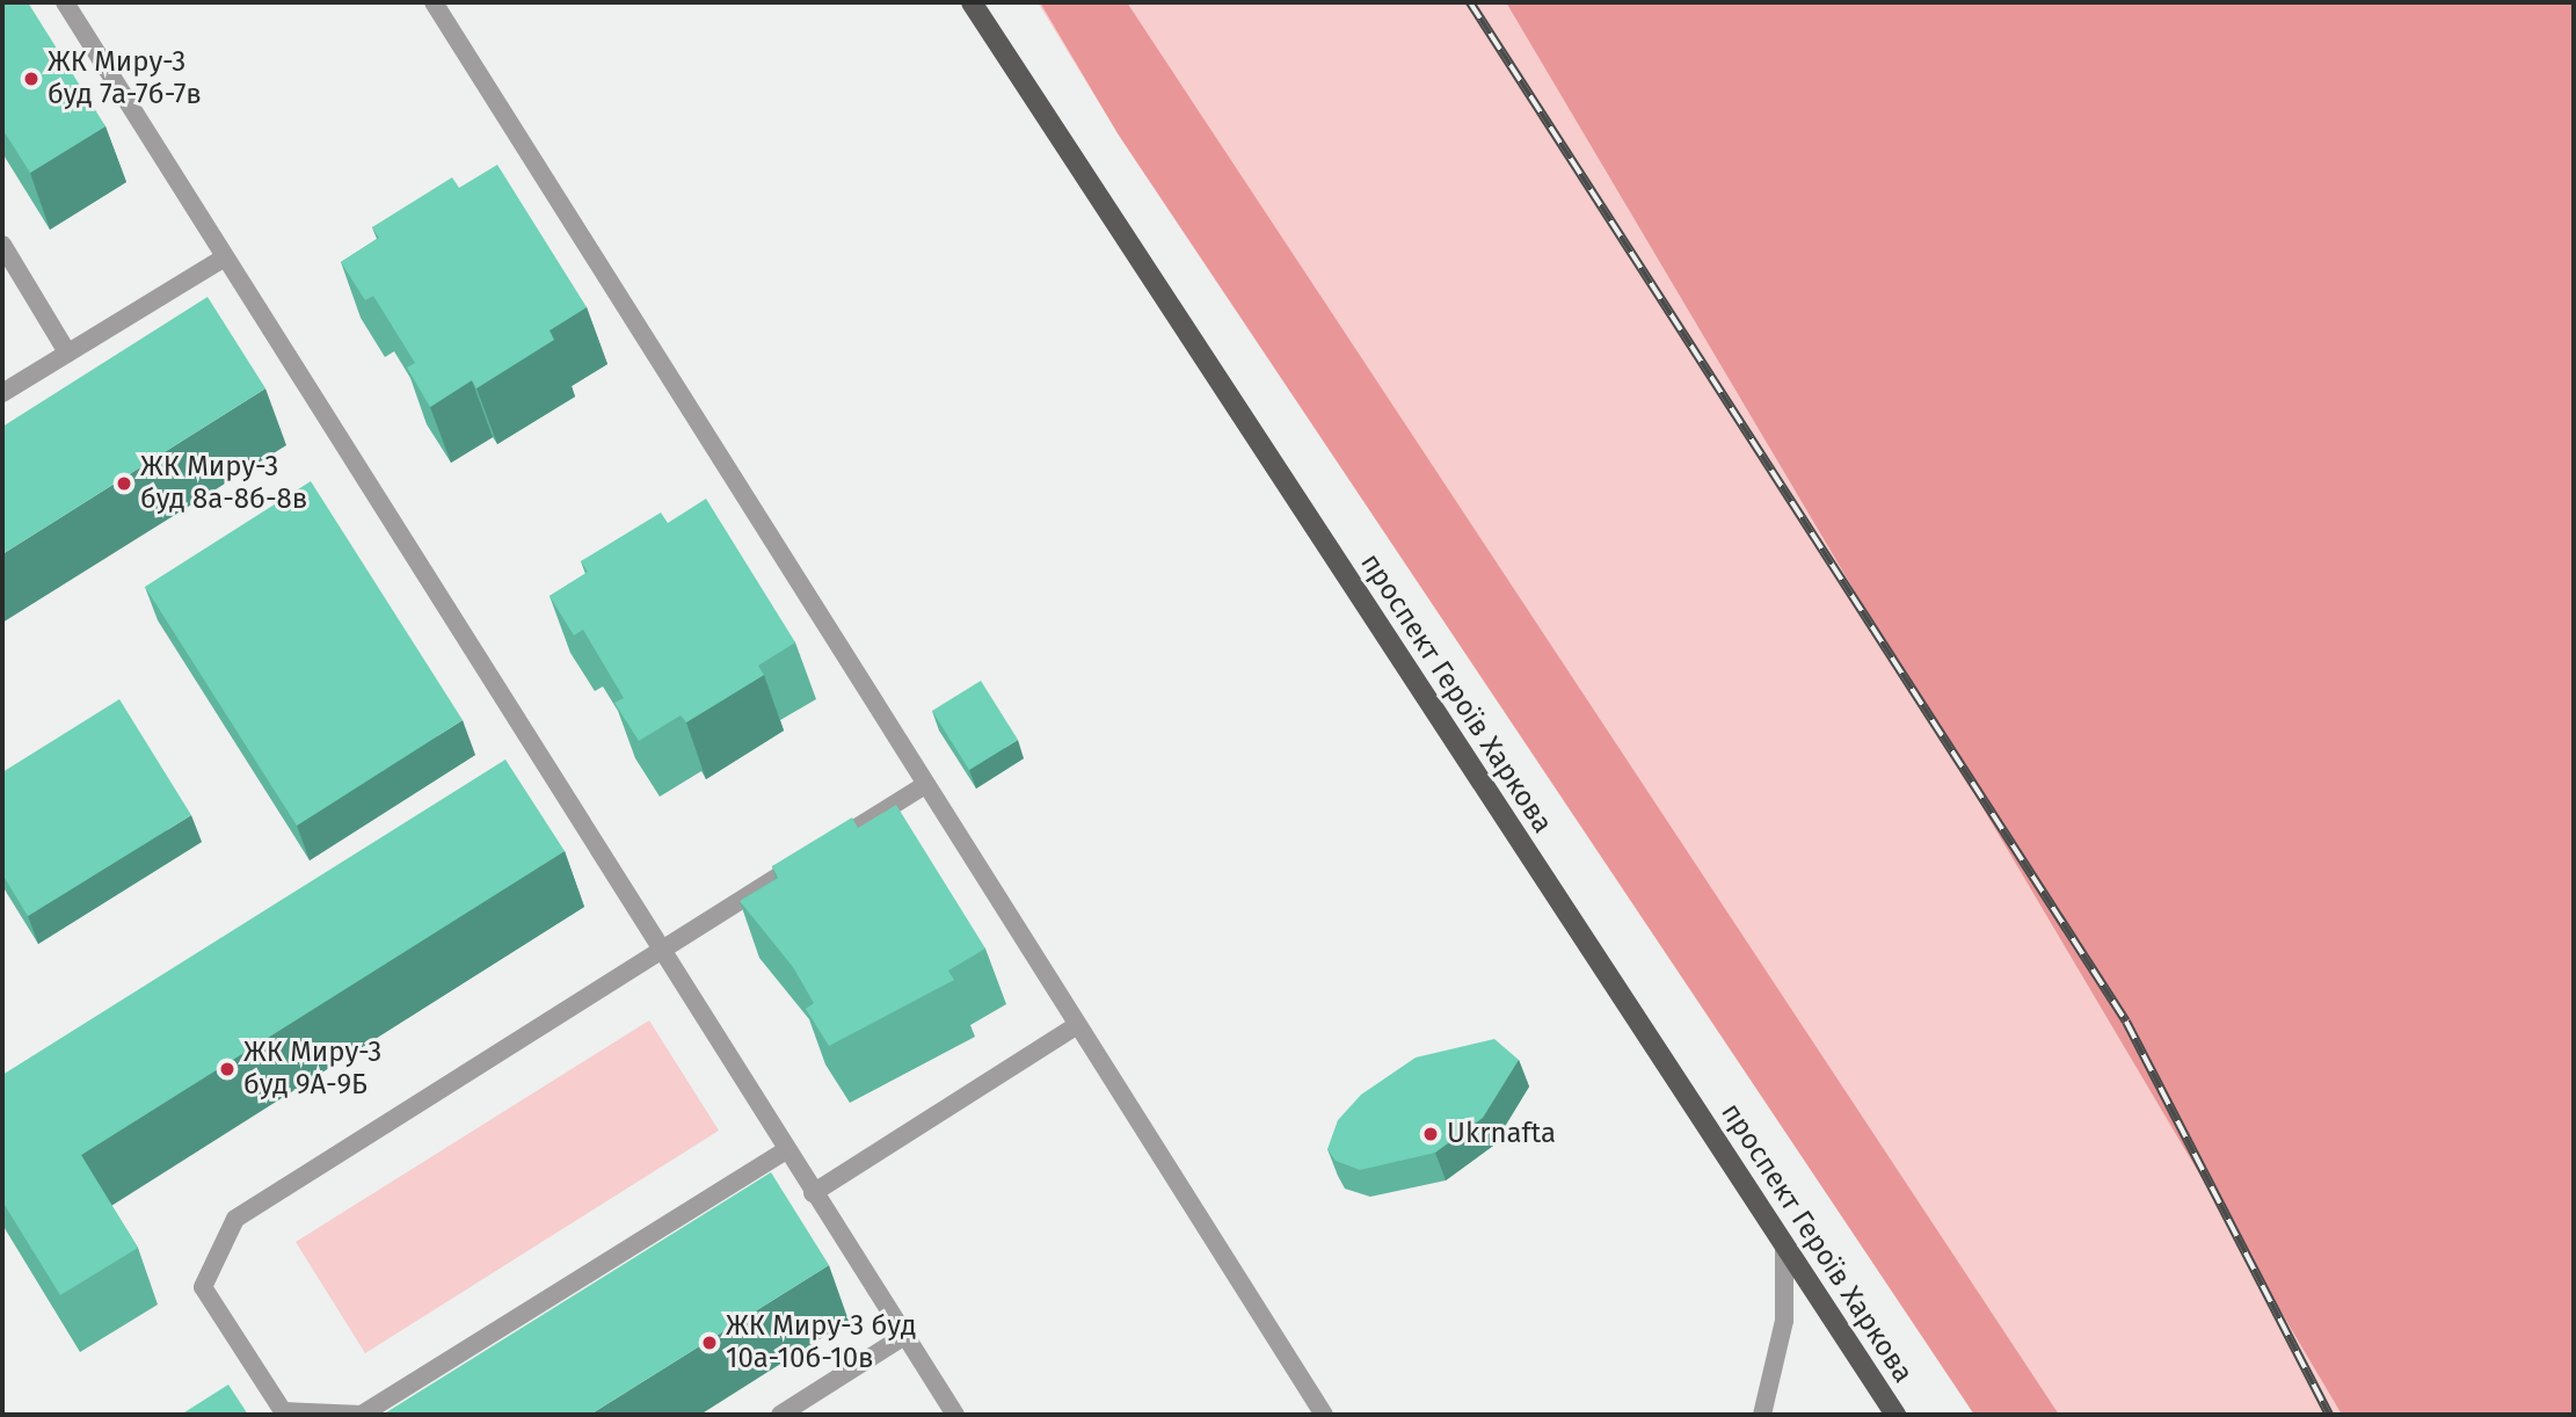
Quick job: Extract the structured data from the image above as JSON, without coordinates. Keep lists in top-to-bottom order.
{
  "streets": {
    "main road": ["проспект Героїв Харкова"]
  },
  "places": [
    "ЖК Миру-3 буд 7а-7б-7в",
    "ЖК Миру-3 буд 8а-8б-8в",
    "ЖК Миру-3 буд 9А-9Б",
    "Ukrnafta",
    "ЖК Миру-3 буд 10а-10б-10в"
  ]
}
